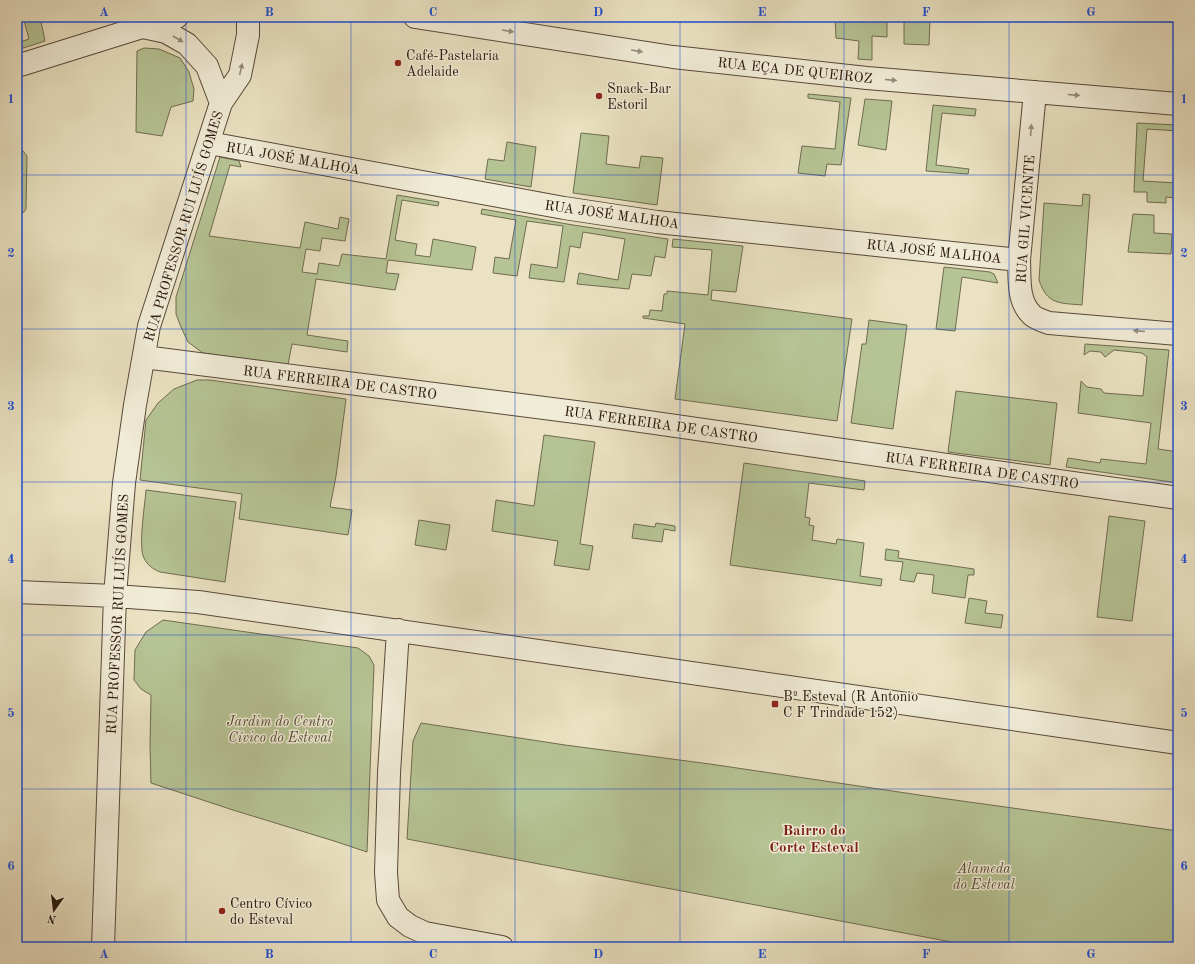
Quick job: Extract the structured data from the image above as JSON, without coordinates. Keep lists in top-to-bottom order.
{
  "streets": {
    "street": [
      "RUA EÇA DE QUEIROZ",
      "RUA JOSÉ MALHOA",
      "RUA GIL VICENTE",
      "RUA PROFESSOR RUI LUÍS GOMES",
      "RUA FERREIRA DE CASTRO"
    ]
  },
  "crossings": [
    ["RUA EÇA DE QUEIROZ", "RUA GIL VICENTE"],
    ["RUA JOSÉ MALHOA", "RUA GIL VICENTE"],
    ["RUA JOSÉ MALHOA", "RUA PROFESSOR RUI LUÍS GOMES"],
    ["RUA PROFESSOR RUI LUÍS GOMES", "RUA FERREIRA DE CASTRO"]
  ],
  "one_way": ["RUA EÇA DE QUEIROZ"],
  "districts": ["Bairro do Corte Esteval"],
  "parks": ["Jardim do Centro Cívico do Esteval", "Alameda do Esteval"],
  "places": {
    "other": ["Café-Pastelaria Adelaide", "Snack-Bar Estoril", "Centro Cívico do Esteval"],
    "transit": ["Bº Esteval (R Antonio C F Trindade 152)"]
  },
  "north": "bottom",
  "grid": {
    "columns": [
      "A",
      "B",
      "C",
      "D",
      "E",
      "F",
      "G"
    ],
    "rows": [
      "1",
      "2",
      "3",
      "4",
      "5",
      "6"
    ]
  }
}
